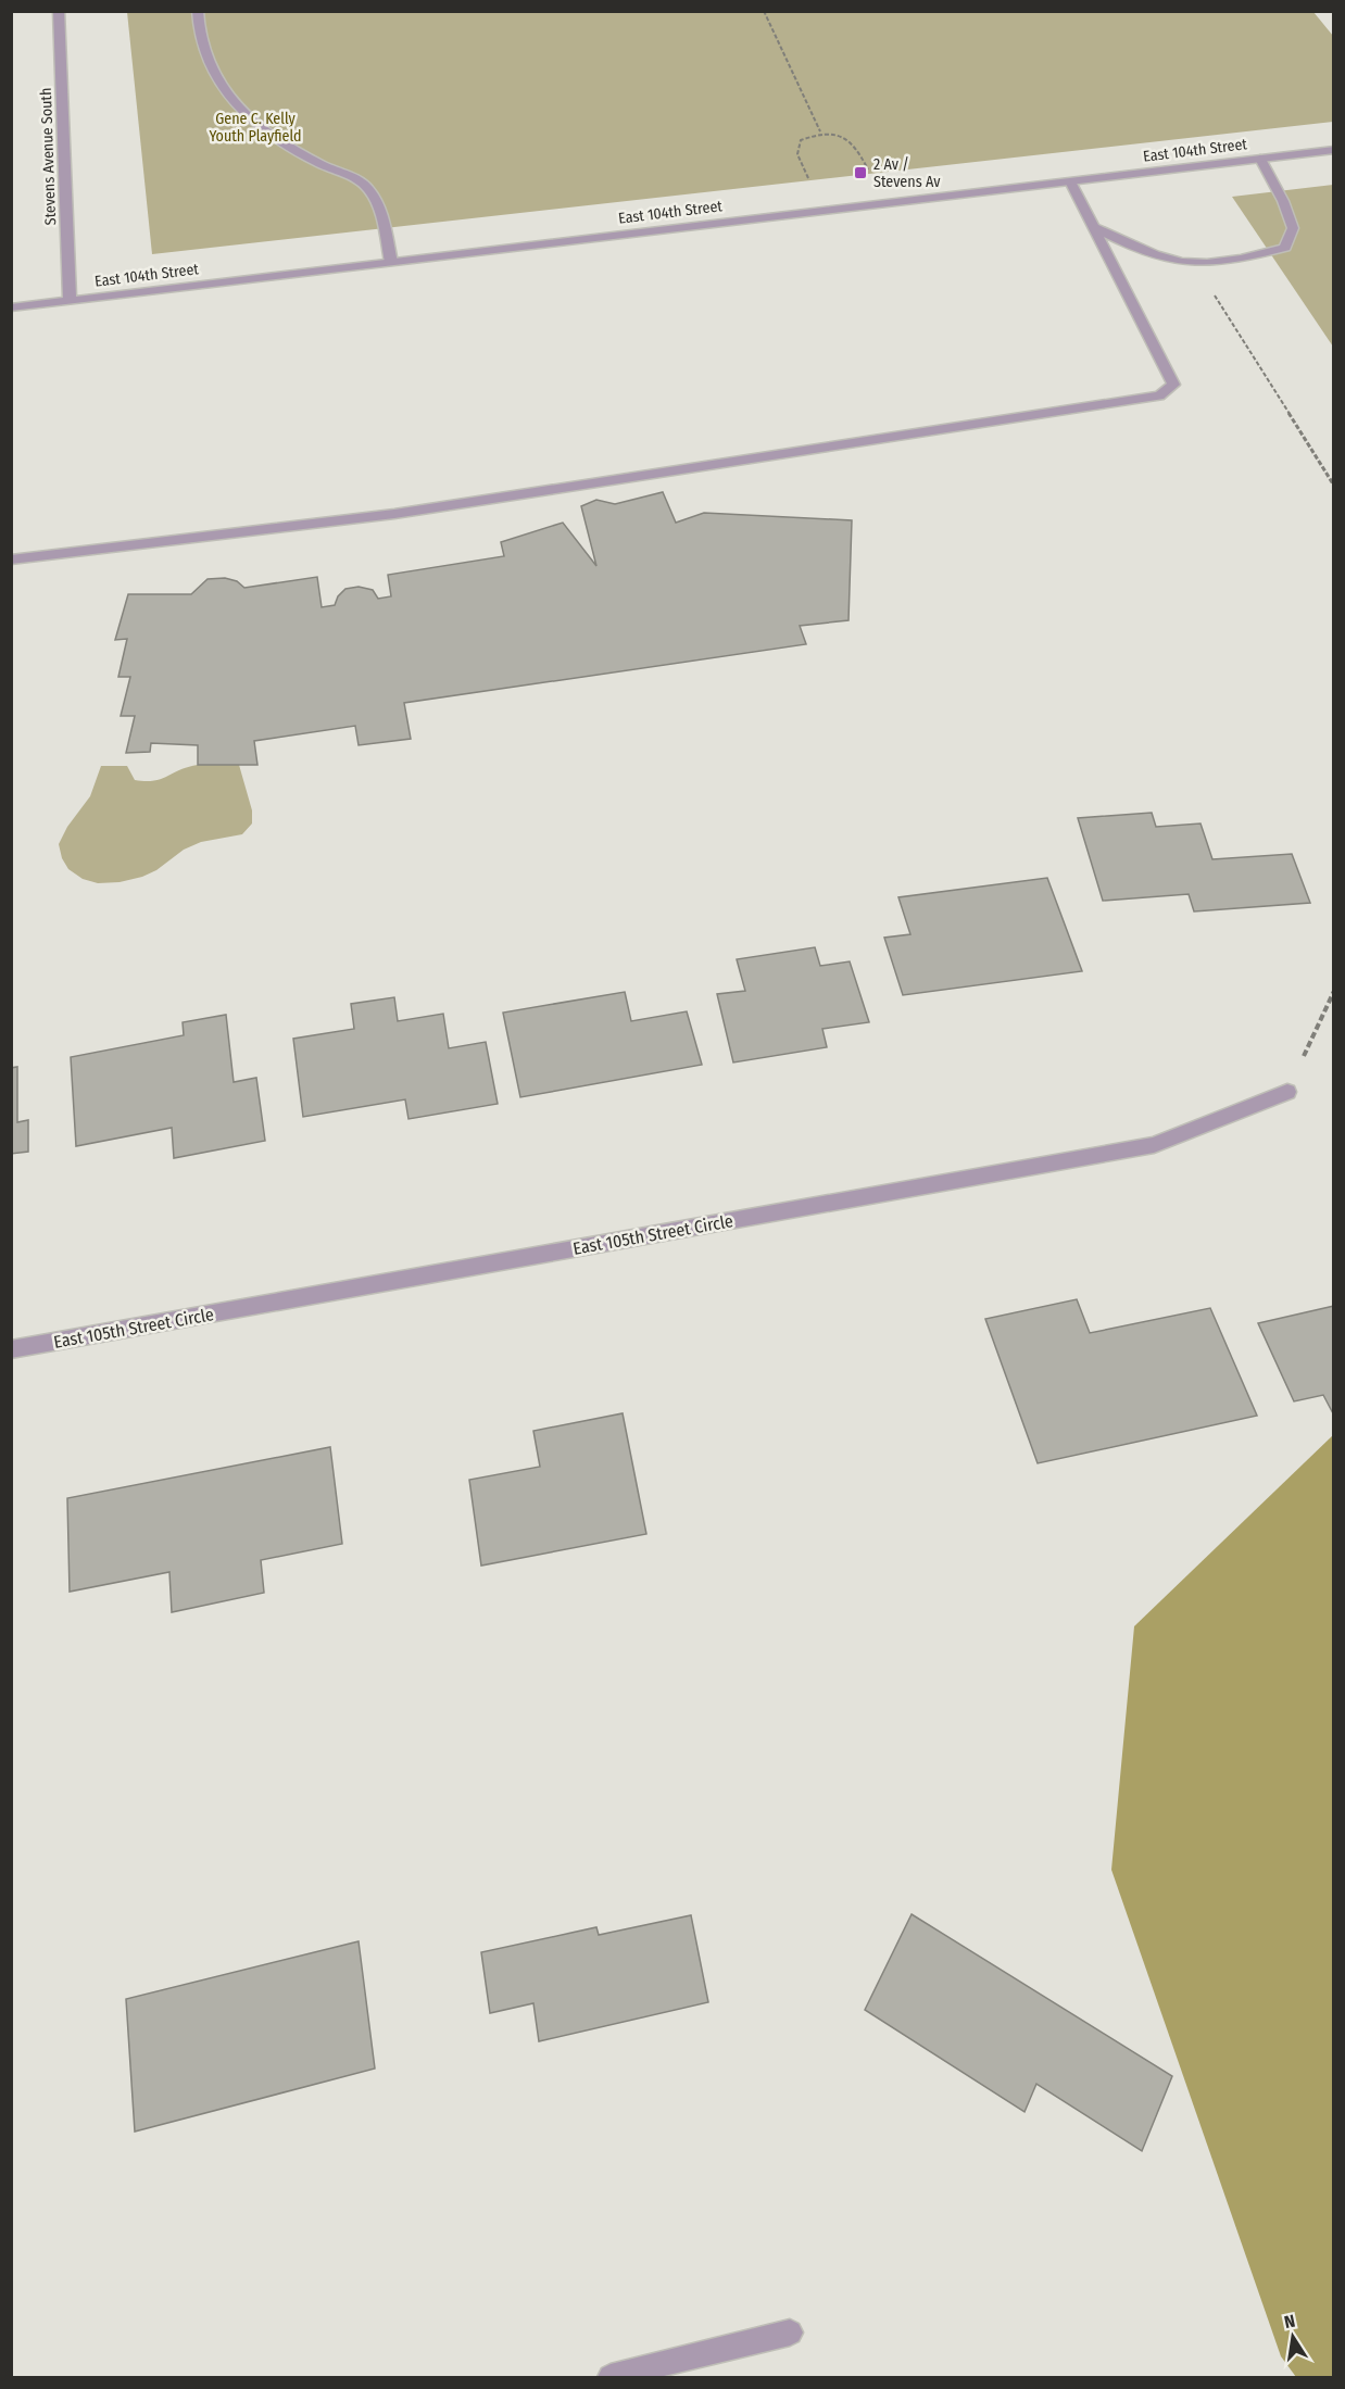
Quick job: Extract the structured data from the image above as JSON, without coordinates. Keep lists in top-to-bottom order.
{
  "streets": {
    "street": ["East 104th Street", "Stevens Avenue South", "East 105th Street Circle"]
  },
  "crossings": [
    ["East 104th Street", "Stevens Avenue South"]
  ],
  "parks": ["Gene C. Kelly Youth Playfield"],
  "places": {
    "transit": ["2 Av / Stevens Av"]
  },
  "north": "top"
}
